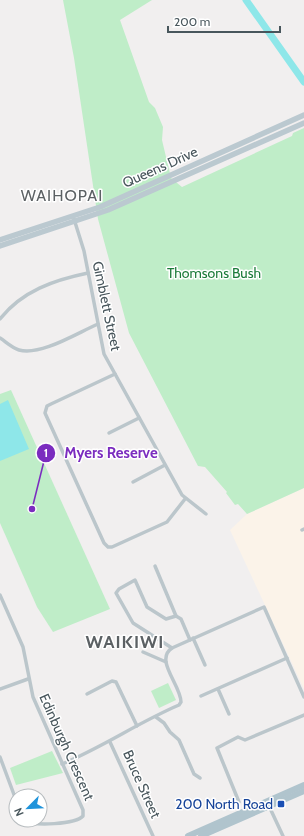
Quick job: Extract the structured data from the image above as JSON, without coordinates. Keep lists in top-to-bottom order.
{
  "streets": {
    "main road": ["Queens Drive"],
    "street": ["Gimblett Street", "Edinburgh Crescent", "Bruce Street"]
  },
  "crossings": [
    ["Queens Drive", "Gimblett Street"]
  ],
  "districts": ["WAIHOPAI", "WAIKIWI"],
  "parks": ["Thomsons Bush"],
  "places": {
    "other": ["Myers Reserve"],
    "transit": ["200 North Road"]
  },
  "scale_bar": "200 m",
  "north": "bottom left"
}
